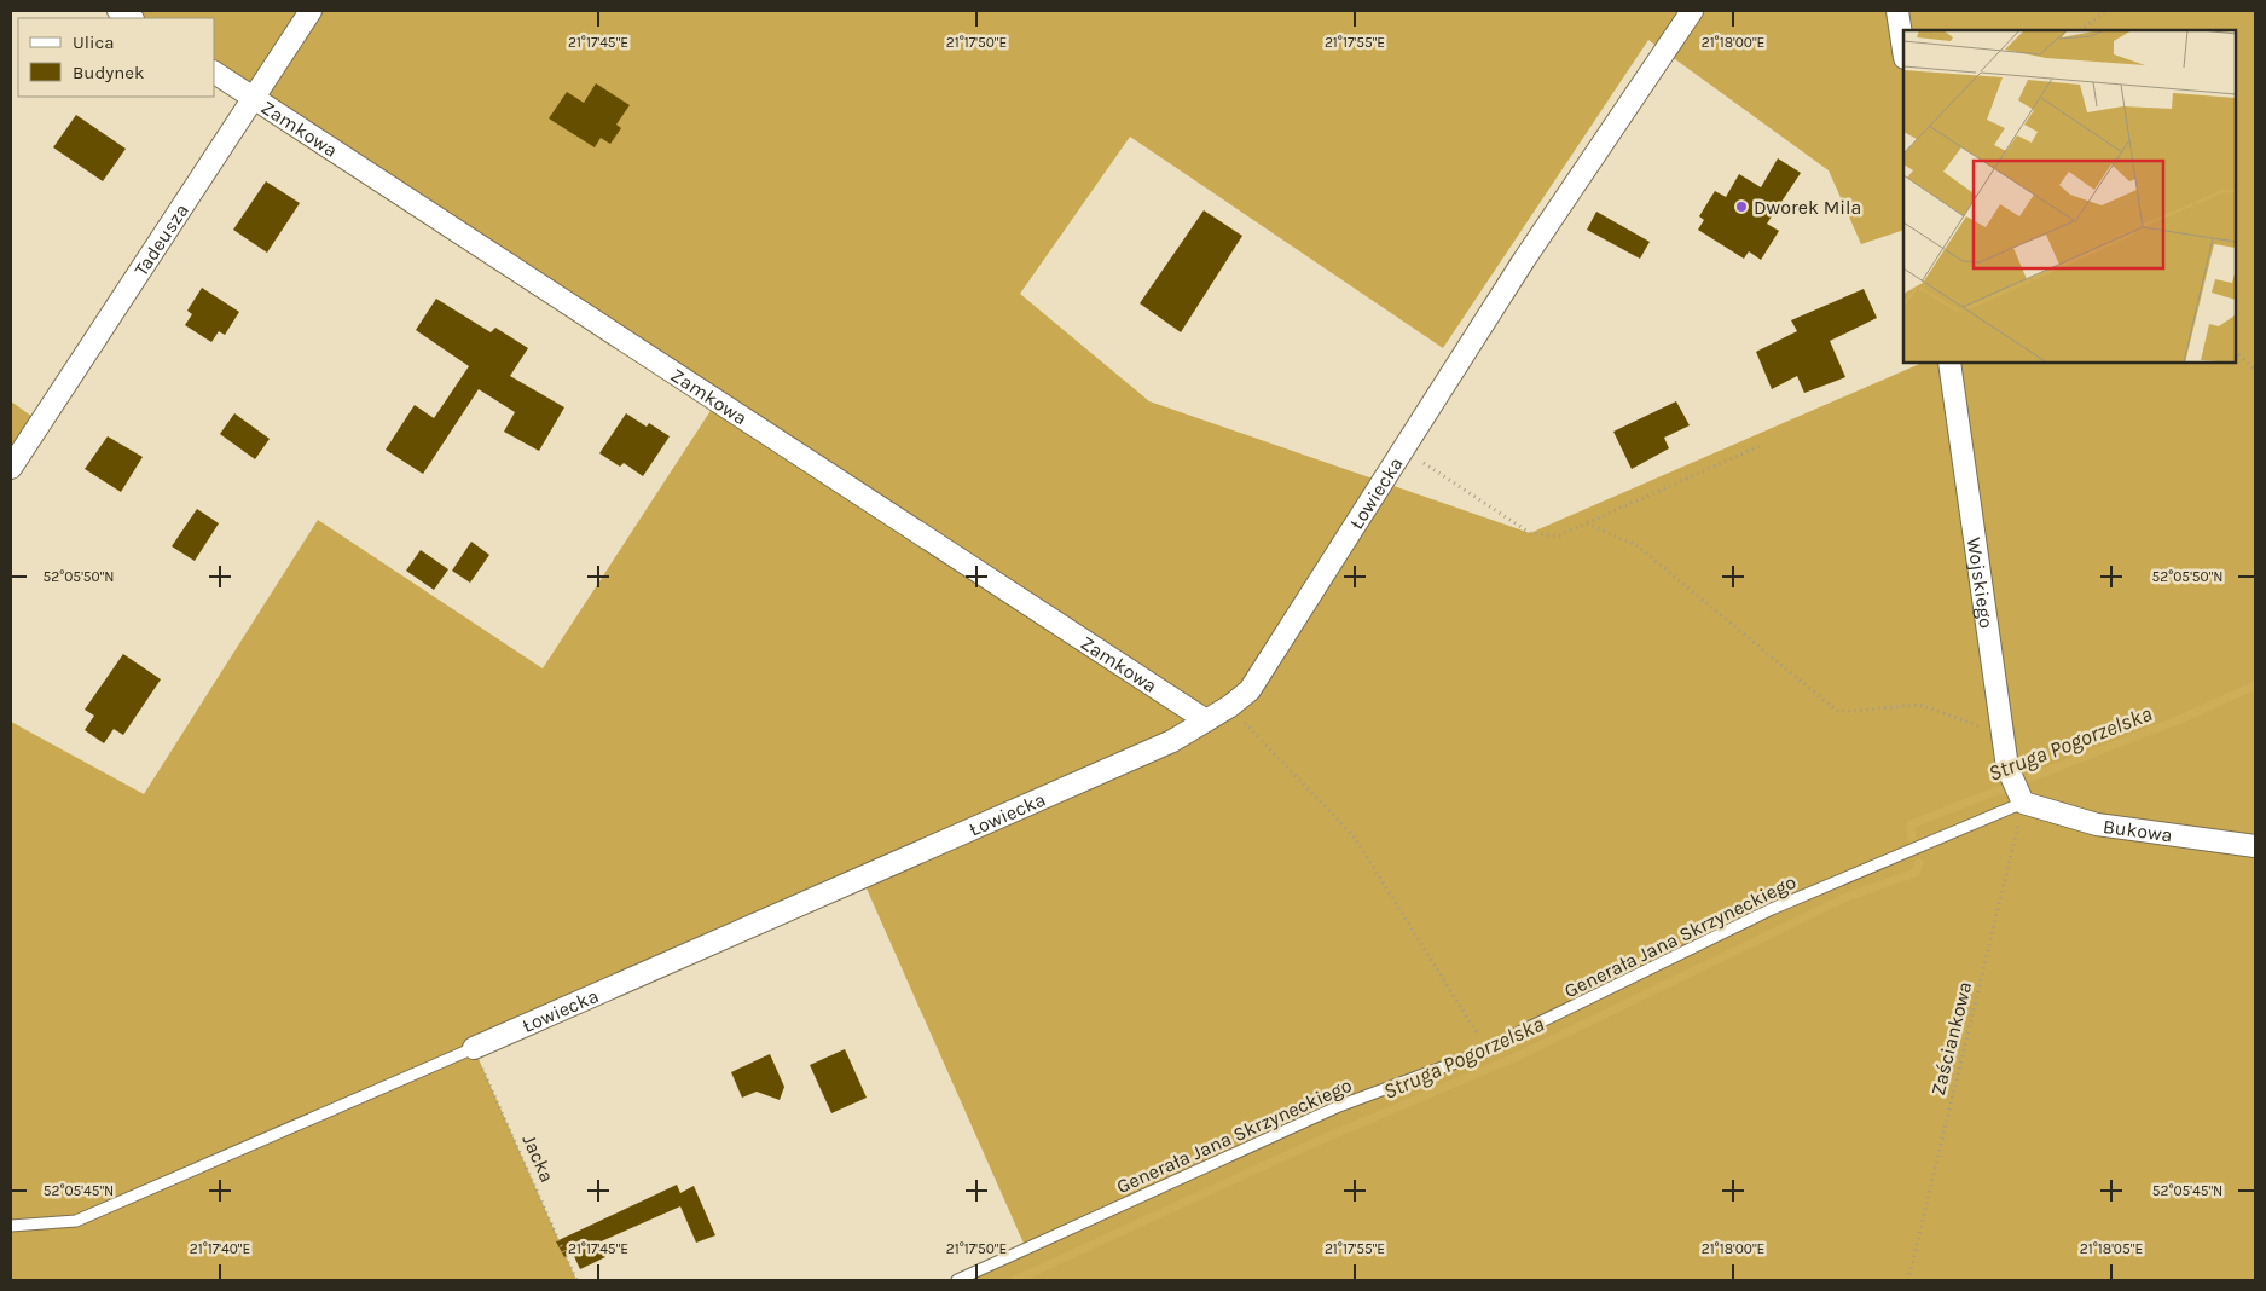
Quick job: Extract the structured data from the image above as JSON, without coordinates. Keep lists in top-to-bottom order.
{
  "streets": {
    "street": [
      "Zamkowa",
      "Tadeusza",
      "Łowiecka",
      "Wojskiego",
      "Bukowa"
    ],
    "lane": ["Generała Jana Skrzyneckiego"],
    "path": ["Zaściankowa", "Jacka"]
  },
  "crossings": [
    ["Zamkowa", "Tadeusza"],
    ["Zamkowa", "Łowiecka"],
    ["Łowiecka", "Jacka"],
    ["Wojskiego", "Bukowa"],
    ["Wojskiego", "Generała Jana Skrzyneckiego"],
    ["Wojskiego", "Zaściankowa"],
    ["Bukowa", "Generała Jana Skrzyneckiego"],
    ["Bukowa", "Zaściankowa"],
    ["Generała Jana Skrzyneckiego", "Zaściankowa"]
  ],
  "water": ["Struga Pogorzelska"],
  "places": ["Dworek Mila"],
  "legend": ["Ulica", "Budynek"],
  "coordinates": [
    "21°17'45\"E",
    "21°17'50\"E",
    "21°17'55\"E",
    "21°18'00\"E",
    "52°05'50\"N",
    "52°05'45\"N",
    "21°17'40\"E",
    "21°18'05\"E"
  ]
}
